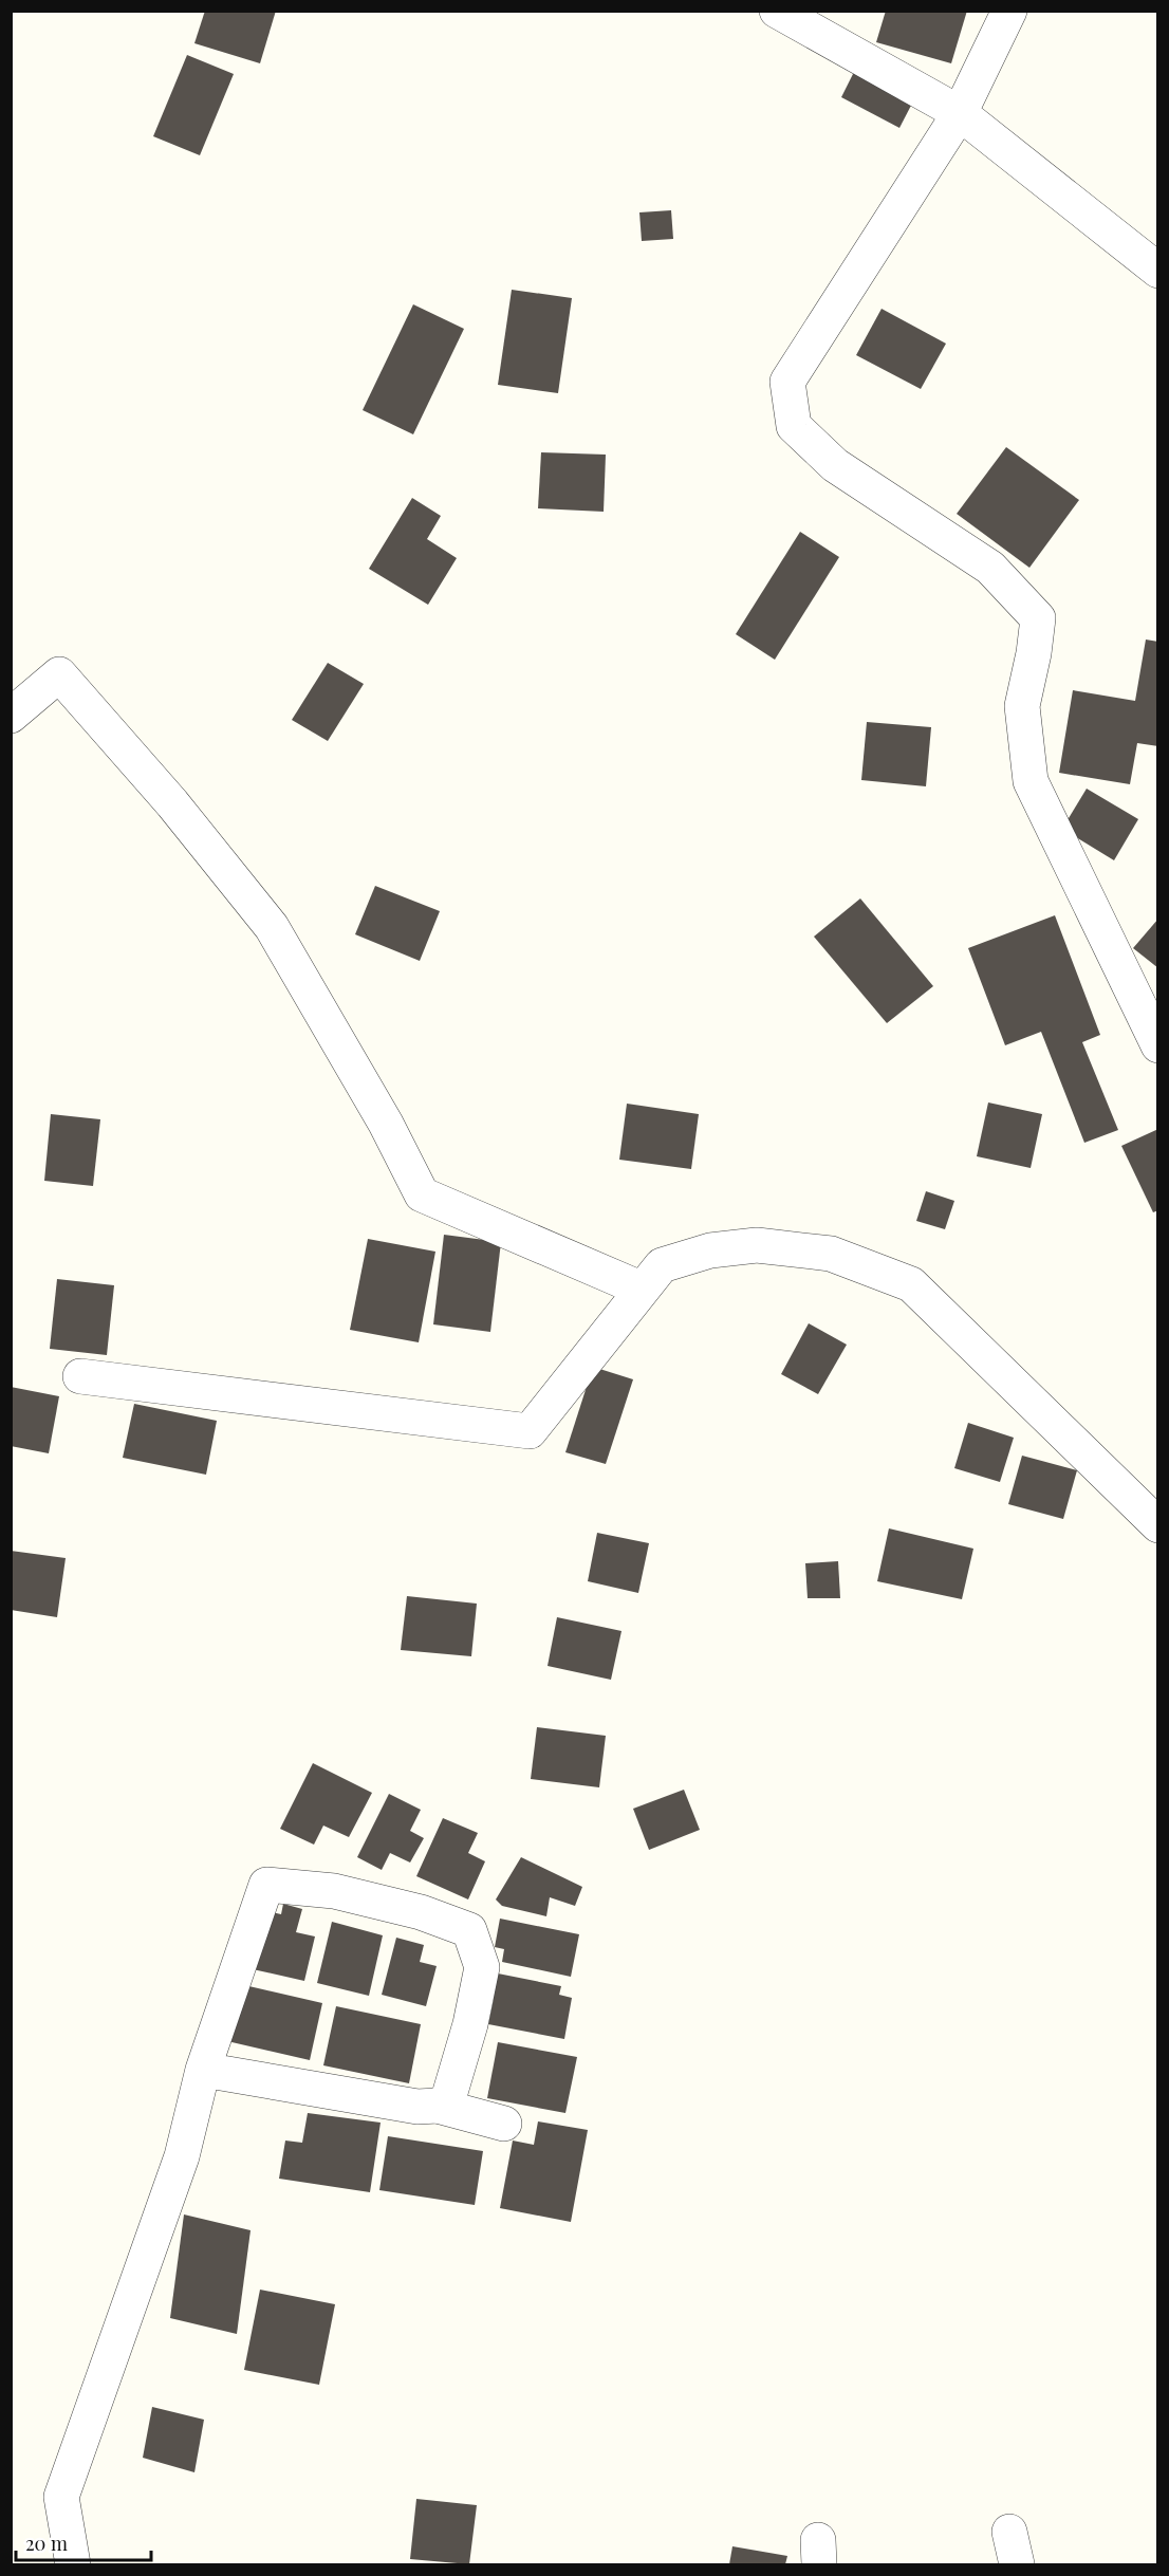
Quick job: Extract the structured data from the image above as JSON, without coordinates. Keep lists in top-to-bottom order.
{
  "scale_bar": "20 m"
}
